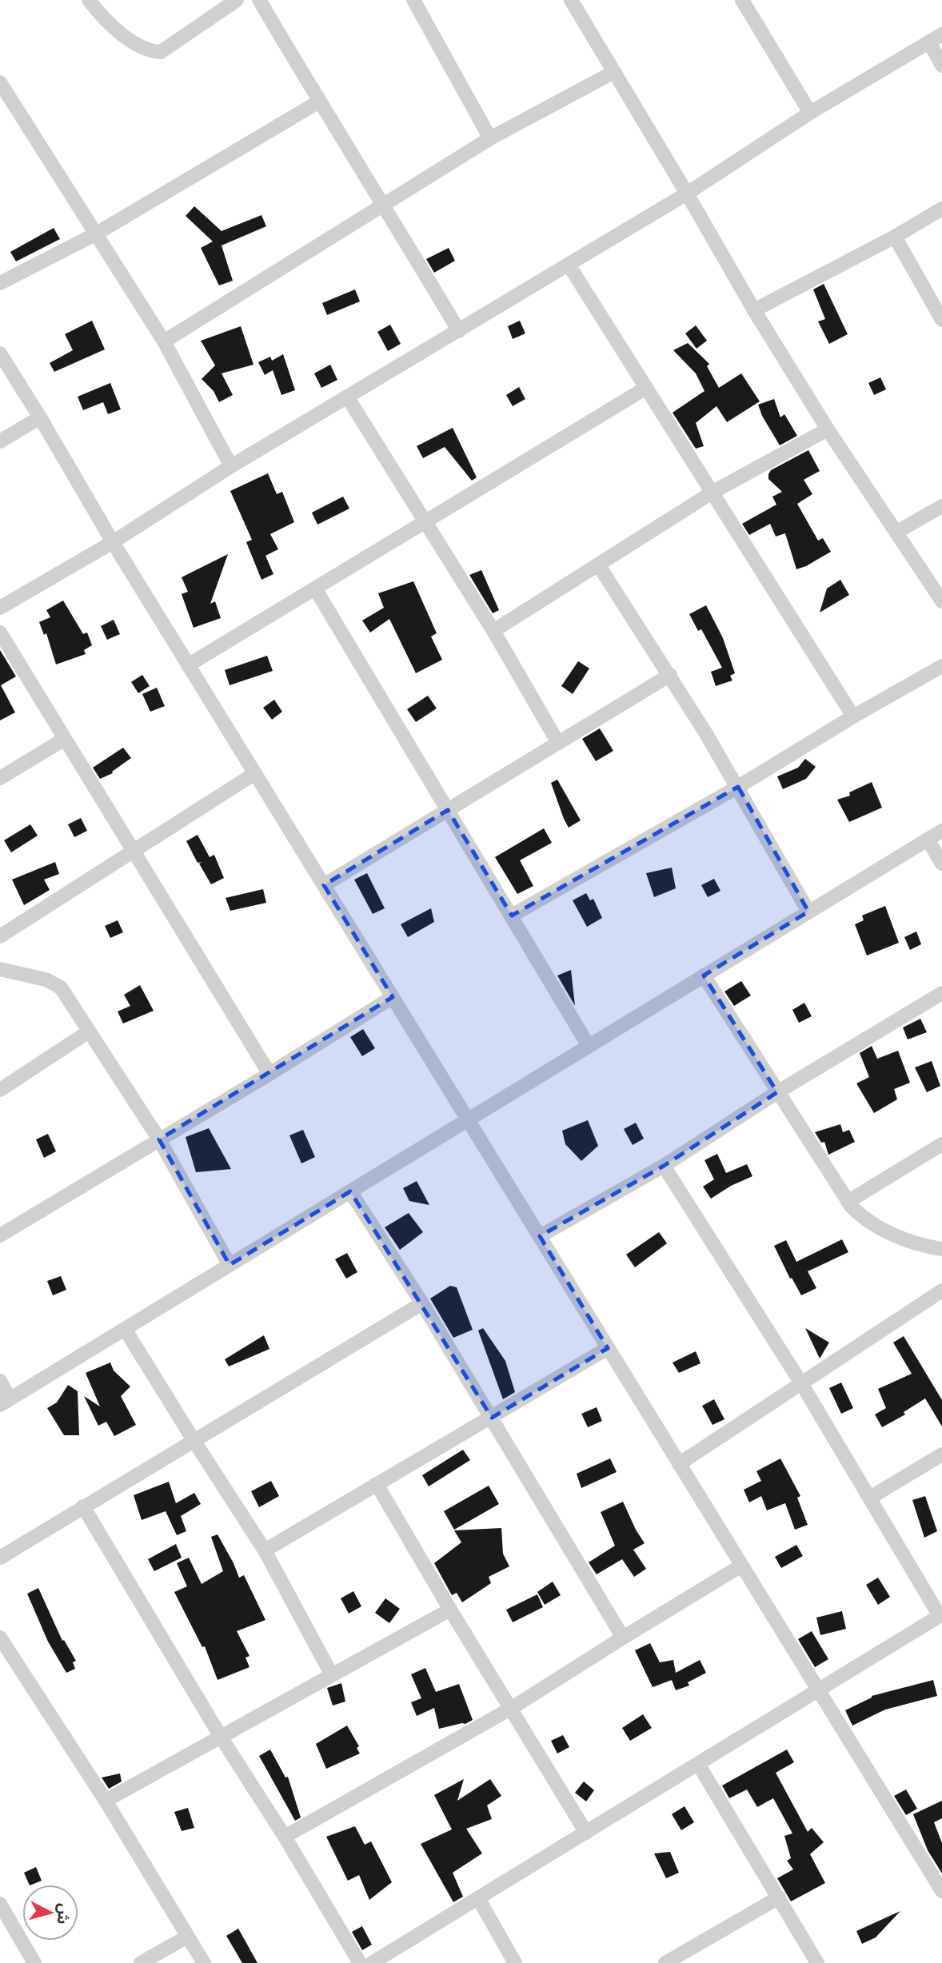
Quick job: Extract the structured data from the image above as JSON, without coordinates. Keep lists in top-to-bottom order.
{
  "north": "right"
}
